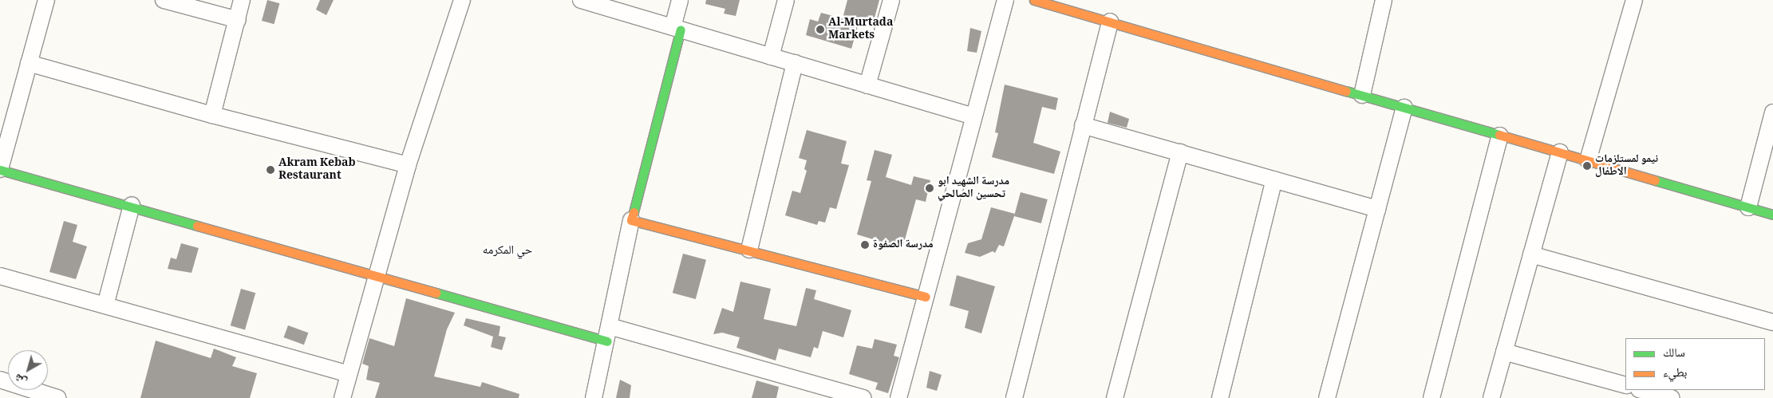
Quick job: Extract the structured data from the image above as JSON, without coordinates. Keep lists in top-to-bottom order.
{
  "districts": ["حي المكرمه"],
  "places": [
    "Al-Murtada Markets",
    "نيمو لمستلزمات الاطفال",
    "Akram Kebab Restaurant",
    "مدرسة الشهيد ابو تحسين الصالحي",
    "مدرسة الصفوة"
  ],
  "legend": ["سالك", "بطيء"],
  "north": "bottom left"
}
